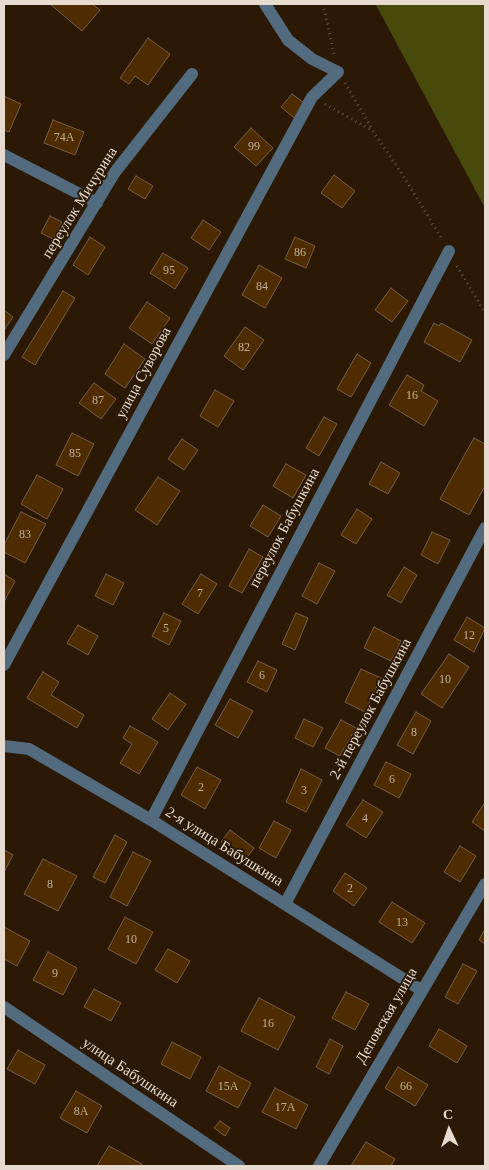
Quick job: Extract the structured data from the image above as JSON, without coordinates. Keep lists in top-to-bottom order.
{
  "streets": {
    "street": [
      "переулок Мичурина",
      "улица Суворова",
      "переулок Бабушкина",
      "2-й переулок Бабушкина",
      "2-я улица Бабушкина",
      "Деповская улица",
      "улица Бабушкина"
    ]
  },
  "crossings": [
    ["переулок Бабушкина", "2-я улица Бабушкина"],
    ["2-й переулок Бабушкина", "2-я улица Бабушкина"],
    ["2-я улица Бабушкина", "Деповская улица"]
  ],
  "house_numbers": [
    "74А",
    "99",
    "86",
    "95",
    "84",
    "82",
    "16",
    "87",
    "85",
    "83",
    "7",
    "5",
    "12",
    "6",
    "10",
    "8",
    "6",
    "2",
    "3",
    "4",
    "8",
    "2",
    "13",
    "10",
    "9",
    "16",
    "15А",
    "66",
    "17А",
    "8A"
  ],
  "north": "top"
}
